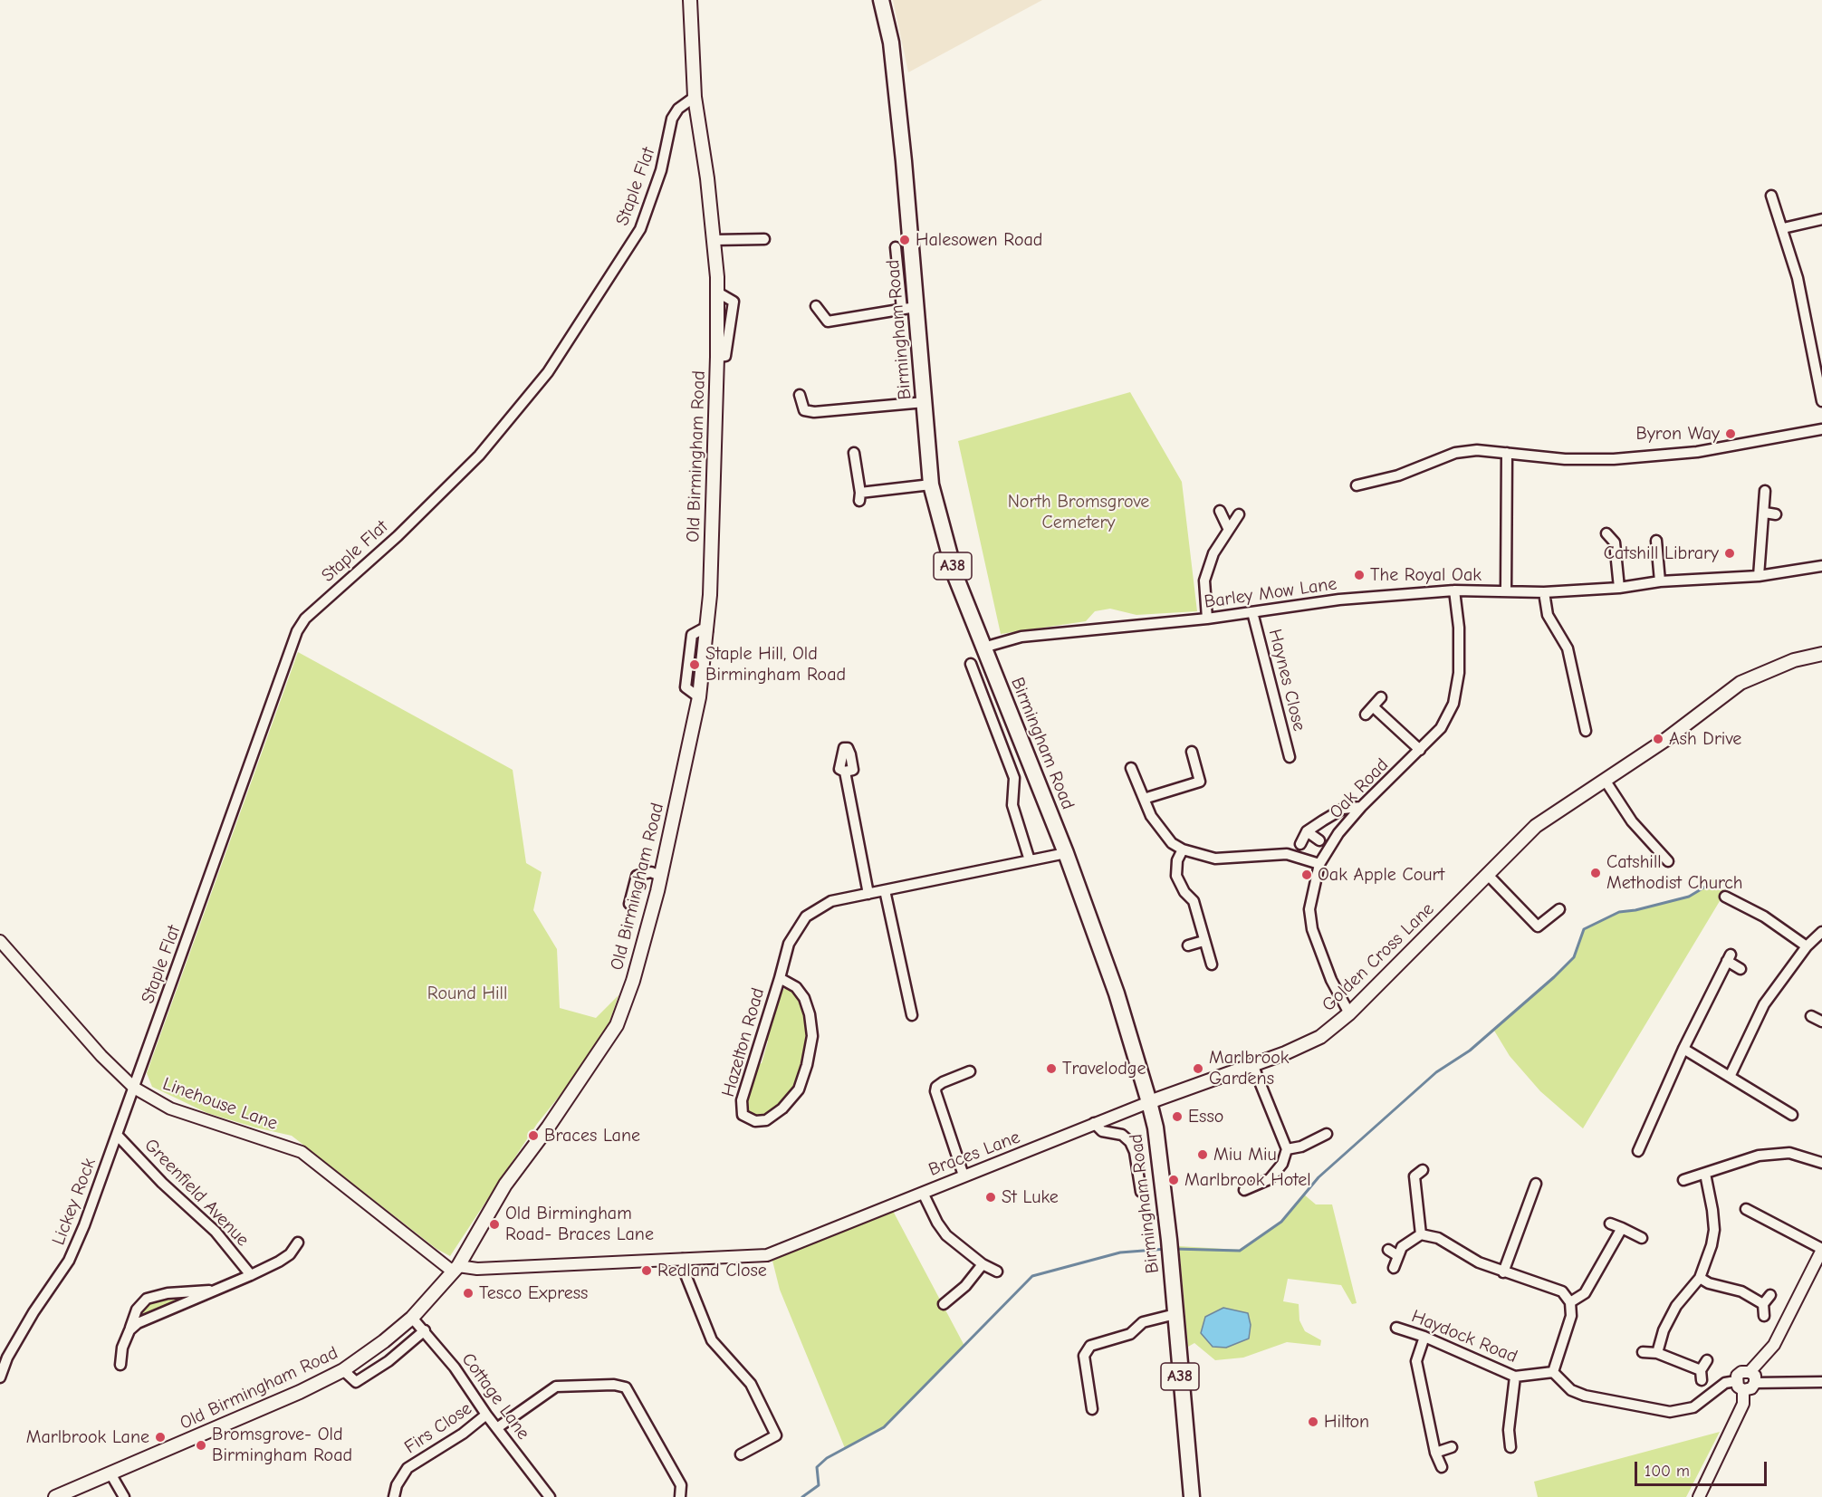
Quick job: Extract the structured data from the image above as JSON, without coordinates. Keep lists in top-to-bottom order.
{
  "streets": {
    "highway": ["Birmingham Road", "A38"],
    "main road": ["Old Birmingham Road", "Golden Cross Lane"],
    "street": [
      "Staple Flat",
      "Barley Mow Lane",
      "Haynes Close",
      "Oak Road",
      "Hazelton Road",
      "Linehouse Lane",
      "Braces Lane",
      "Greenfield Avenue",
      "Lickey Rock",
      "Haydock Road",
      "Cottage Lane",
      "Firs Close"
    ]
  },
  "crossings": [
    ["Staple Flat", "Old Birmingham Road"],
    ["Staple Flat", "Linehouse Lane"],
    ["Staple Flat", "Lickey Rock"],
    ["Birmingham Road", "Barley Mow Lane"],
    ["Birmingham Road", "Golden Cross Lane"],
    ["Birmingham Road", "Hazelton Road"],
    ["Birmingham Road", "Braces Lane"],
    ["Old Birmingham Road", "Linehouse Lane"],
    ["Old Birmingham Road", "Braces Lane"],
    ["Old Birmingham Road", "Cottage Lane"],
    ["Barley Mow Lane", "Haynes Close"],
    ["Barley Mow Lane", "Oak Road"],
    ["Oak Road", "Golden Cross Lane"],
    ["Golden Cross Lane", "Braces Lane"],
    ["Linehouse Lane", "Braces Lane"],
    ["Linehouse Lane", "Lickey Rock"],
    ["Greenfield Avenue", "Lickey Rock"],
    ["Cottage Lane", "Firs Close"]
  ],
  "parks": ["North Bromsgrove Cemetery", "Round Hill"],
  "places": [
    "Halesowen Road",
    "Byron Way",
    "Catshill Library",
    "The Royal Oak",
    "Staple Hill, Old Birmingham Road",
    "Ash Drive",
    "Catshill Methodist Church",
    "Oak Apple Court",
    "Travelodge",
    "Marlbrook Gardens",
    "Esso",
    "Braces Lane",
    "Miu Miu",
    "Marlbrook Hotel",
    "St Luke",
    "Old Birmingham Road- Braces Lane",
    "Redland Close",
    "Tesco Express",
    "Hilton",
    "Marlbrook Lane",
    "Bromsgrove- Old Birmingham Road"
  ],
  "scale_bar": "100 m"
}
